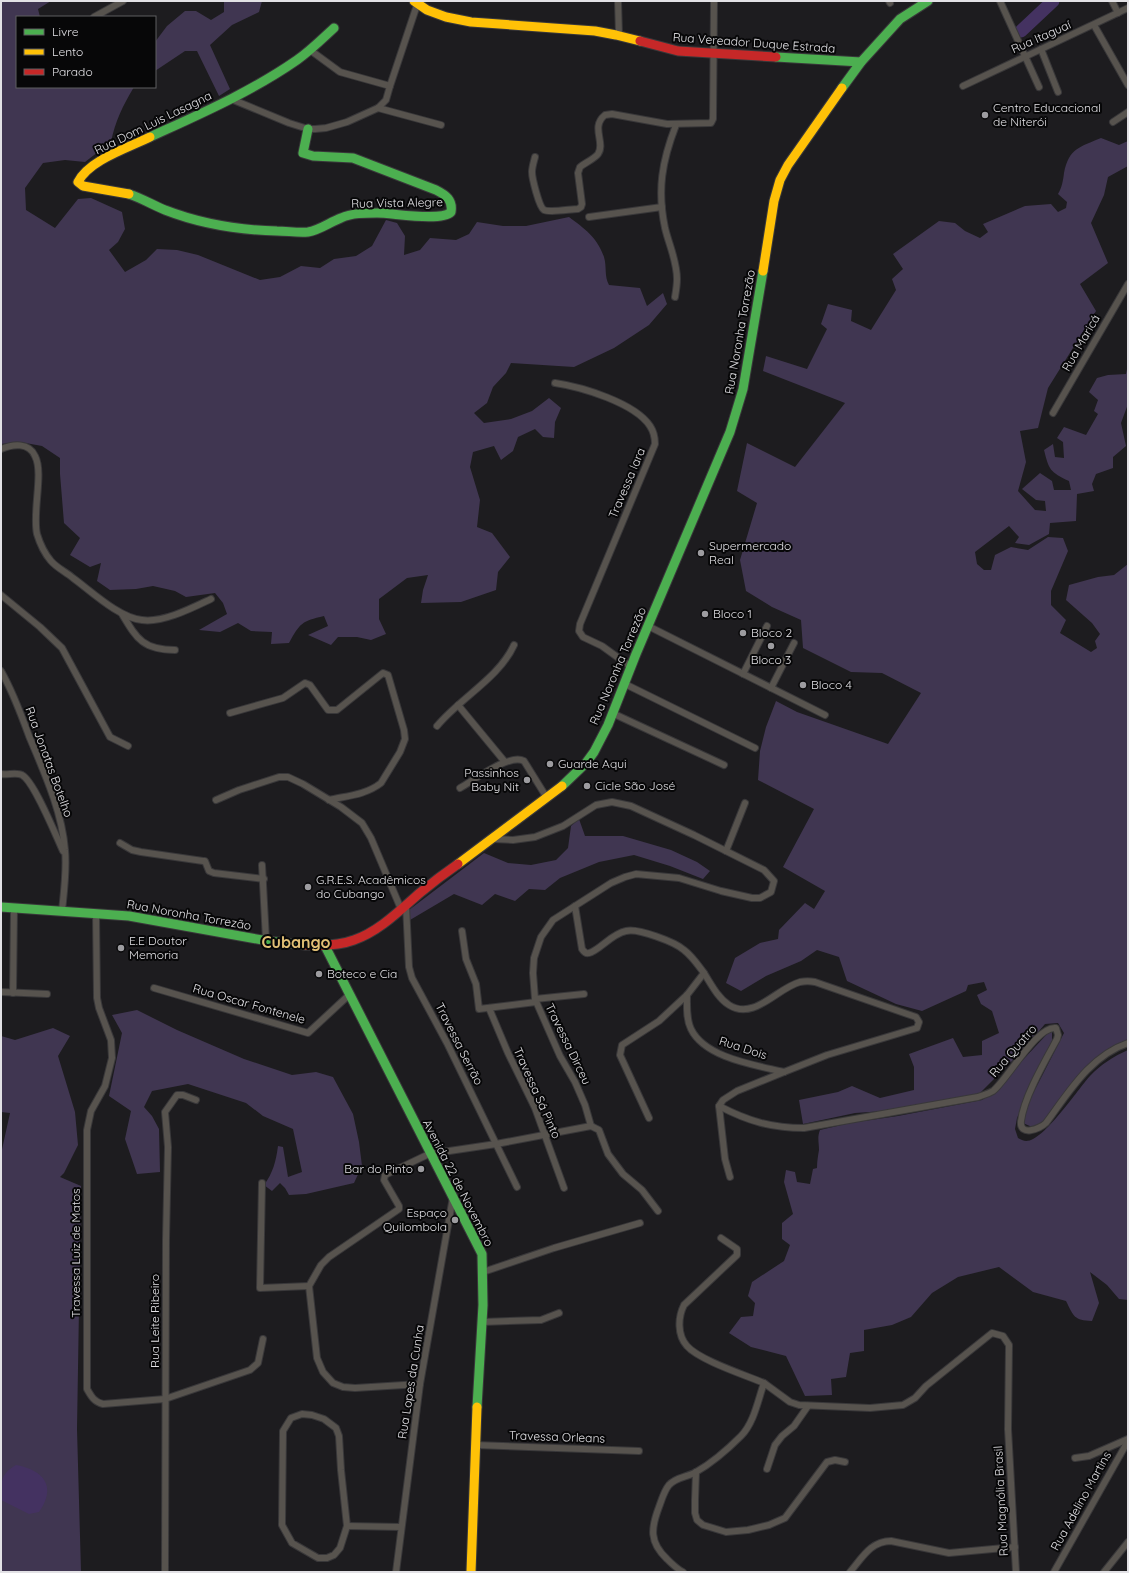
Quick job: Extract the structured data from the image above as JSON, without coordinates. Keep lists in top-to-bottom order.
{
  "streets": {
    "street": [
      "Rua Itaguaí",
      "Rua Vereador Duque Estrada",
      "Rua Dom Luis Lasagna",
      "Rua Vista Alegre",
      "Rua Noronha Torrezão",
      "Rua Maricá",
      "Travessa Iara",
      "Rua Jonatas Botelho",
      "Rua Oscar Fontenele",
      "Travessa Serrão",
      "Travessa Dirceu",
      "Rua Dois",
      "Rua Quatro",
      "Travessa Sá Pinto",
      "Avenida 22 de Novembro",
      "Travessa Luiz de Matos",
      "Rua Leite Ribeiro",
      "Rua Lopes da Cunha",
      "Travessa Orleans",
      "Rua Magnólia Brasil",
      "Rua Adelino Martins"
    ]
  },
  "crossings": [
    ["Rua Vereador Duque Estrada", "Rua Noronha Torrezão"],
    ["Rua Dom Luis Lasagna", "Rua Vista Alegre"],
    ["Rua Noronha Torrezão", "Travessa Iara"],
    ["Rua Noronha Torrezão", "Rua Jonatas Botelho"],
    ["Rua Noronha Torrezão", "Travessa Serrão"],
    ["Rua Noronha Torrezão", "Avenida 22 de Novembro"],
    ["Rua Noronha Torrezão", "Travessa Luiz de Matos"],
    ["Rua Oscar Fontenele", "Avenida 22 de Novembro"],
    ["Avenida 22 de Novembro", "Rua Lopes da Cunha"],
    ["Avenida 22 de Novembro", "Travessa Orleans"],
    ["Travessa Luiz de Matos", "Rua Leite Ribeiro"]
  ],
  "districts": ["Cubango"],
  "places": [
    "Centro Educacional de Niterói",
    "Supermercado Real",
    "Bloco 1",
    "Bloco 2",
    "Bloco 3",
    "Bloco 4",
    "Guarde Aqui",
    "Passinhos Baby Nit",
    "Cicle São José",
    "G.R.E.S. Acadêmicos do Cubango",
    "E.E Doutor Memoria",
    "Boteco e Cia",
    "Bar do Pinto",
    "Espaço Quilombola"
  ],
  "legend": ["Livre", "Lento", "Parado"]
}
